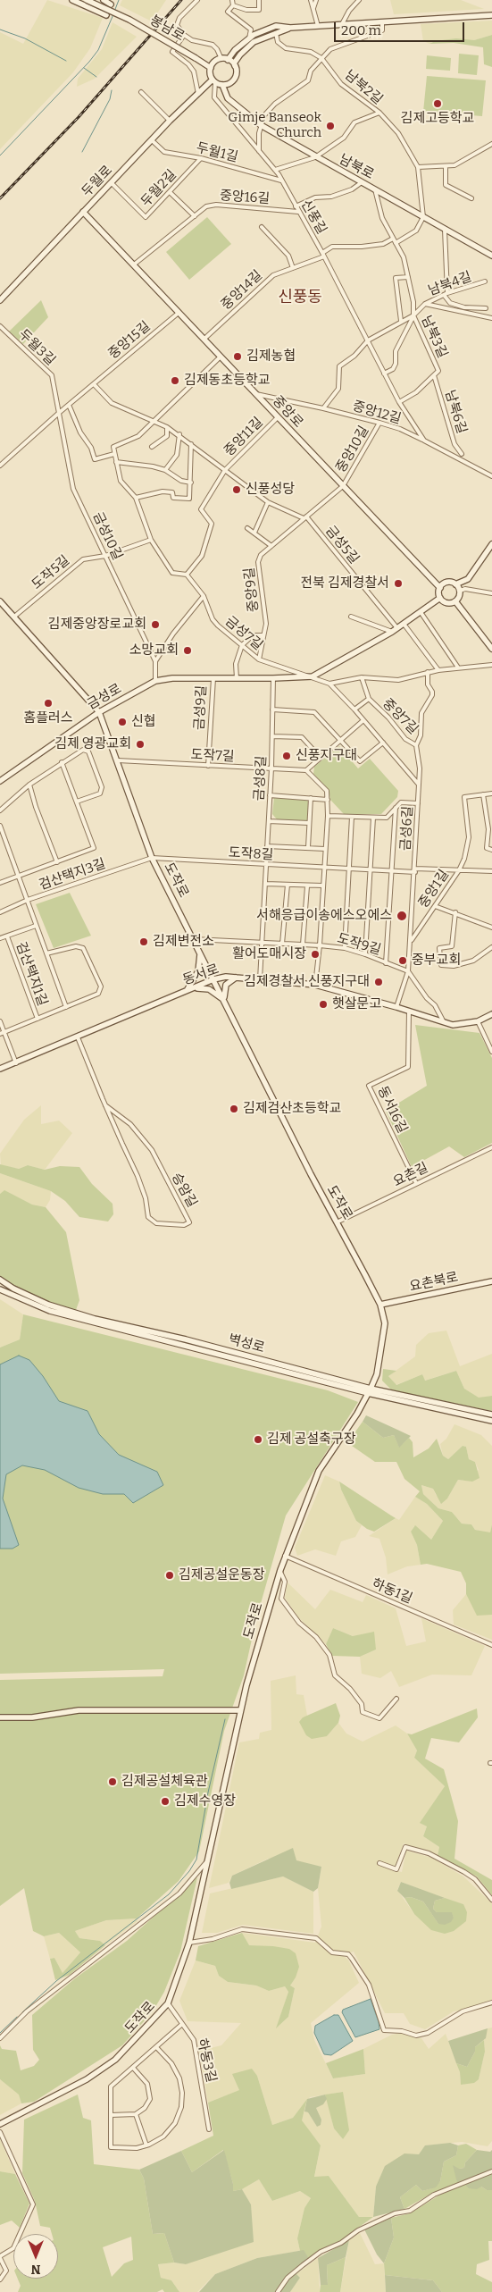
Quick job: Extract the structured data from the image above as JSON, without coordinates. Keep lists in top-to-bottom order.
{
  "streets": {
    "street": [
      "봉남로",
      "남북2길",
      "두월1길",
      "남북로",
      "두월로",
      "두월2길",
      "중앙16길",
      "신풍길",
      "남북4길",
      "중앙14길",
      "남북3길",
      "중앙15길",
      "두월3길",
      "중앙로",
      "남북6길",
      "중앙12길",
      "중앙11길",
      "중앙10길",
      "금성10길",
      "금성5길",
      "도작5길",
      "중앙9길",
      "금성7길",
      "금성로",
      "금성9길",
      "중앙7길",
      "도작7길",
      "금성8길",
      "금성6길",
      "도작8길",
      "검산택지3길",
      "도작로",
      "중앙1길",
      "도작9길",
      "검산택지1길",
      "동서로",
      "동서16길",
      "요촌길",
      "승암길",
      "요촌북로",
      "벽성로",
      "하동1길",
      "하동3길"
    ]
  },
  "crossings": [
    ["봉남로", "남북로"],
    ["봉남로", "두월로"],
    ["봉남로", "신풍길"],
    ["남북2길", "남북로"],
    ["남북2길", "신풍길"],
    ["두월1길", "두월로"],
    ["두월1길", "두월2길"],
    ["두월1길", "신풍길"],
    ["남북로", "두월로"],
    ["남북로", "신풍길"],
    ["남북로", "남북3길"],
    ["두월로", "두월2길"],
    ["두월로", "신풍길"],
    ["두월로", "중앙로"],
    ["중앙16길", "신풍길"],
    ["중앙16길", "중앙로"],
    ["신풍길", "남북4길"],
    ["신풍길", "중앙14길"],
    ["신풍길", "중앙12길"],
    ["남북4길", "남북3길"],
    ["남북4길", "중앙12길"],
    ["중앙14길", "중앙로"],
    ["남북3길", "남북6길"],
    ["중앙15길", "두월3길"],
    ["중앙15길", "중앙로"],
    ["중앙15길", "중앙11길"],
    ["중앙15길", "금성10길"],
    ["두월3길", "금성10길"],
    ["중앙로", "중앙12길"],
    ["중앙로", "중앙11길"],
    ["중앙로", "중앙10길"],
    ["중앙로", "중앙9길"],
    ["중앙로", "금성로"],
    ["중앙12길", "중앙10길"],
    ["중앙11길", "금성7길"],
    ["중앙10길", "중앙9길"],
    ["금성10길", "도작5길"],
    ["금성10길", "금성로"],
    ["금성5길", "중앙9길"],
    ["금성5길", "금성로"],
    ["도작5길", "도작로"],
    ["중앙9길", "금성7길"],
    ["금성7길", "금성로"],
    ["금성로", "금성9길"],
    ["금성로", "금성8길"],
    ["금성로", "도작로"],
    ["금성9길", "도작7길"],
    ["중앙7길", "금성6길"],
    ["도작7길", "금성8길"],
    ["도작7길", "도작로"],
    ["금성8길", "도작8길"],
    ["금성8길", "도작9길"],
    ["금성6길", "도작8길"],
    ["금성6길", "중앙1길"],
    ["금성6길", "도작9길"],
    ["금성6길", "동서로"],
    ["도작8길", "검산택지3길"],
    ["도작8길", "도작로"],
    ["도작8길", "중앙1길"],
    ["검산택지3길", "도작로"],
    ["검산택지3길", "검산택지1길"],
    ["도작로", "도작9길"],
    ["도작로", "동서로"],
    ["도작로", "요촌길"],
    ["도작로", "요촌북로"],
    ["도작로", "벽성로"],
    ["도작로", "하동1길"],
    ["도작로", "하동3길"],
    ["동서로", "동서16길"],
    ["동서로", "승암길"],
    ["동서16길", "요촌길"]
  ],
  "districts": ["신풍동"],
  "places": [
    "김제고등학교",
    "Gimje Banseok Church",
    "김제농협",
    "김제동초등학교",
    "신풍성당",
    "전북 김제경찰서",
    "김제중앙장로교회",
    "소망교회",
    "홈플러스",
    "신협",
    "김제 영광교회",
    "신풍지구대",
    "서해응급이송에스오에스",
    "김제변전소",
    "활어도매시장",
    "중부교회",
    "김제경찰서 신풍지구대",
    "햇살문고",
    "김제검산초등학교",
    "김제 공설축구장",
    "김제공설운동장",
    "김제공설체육관",
    "김제수영장"
  ],
  "scale_bar": "200 m",
  "north": "bottom"
}
